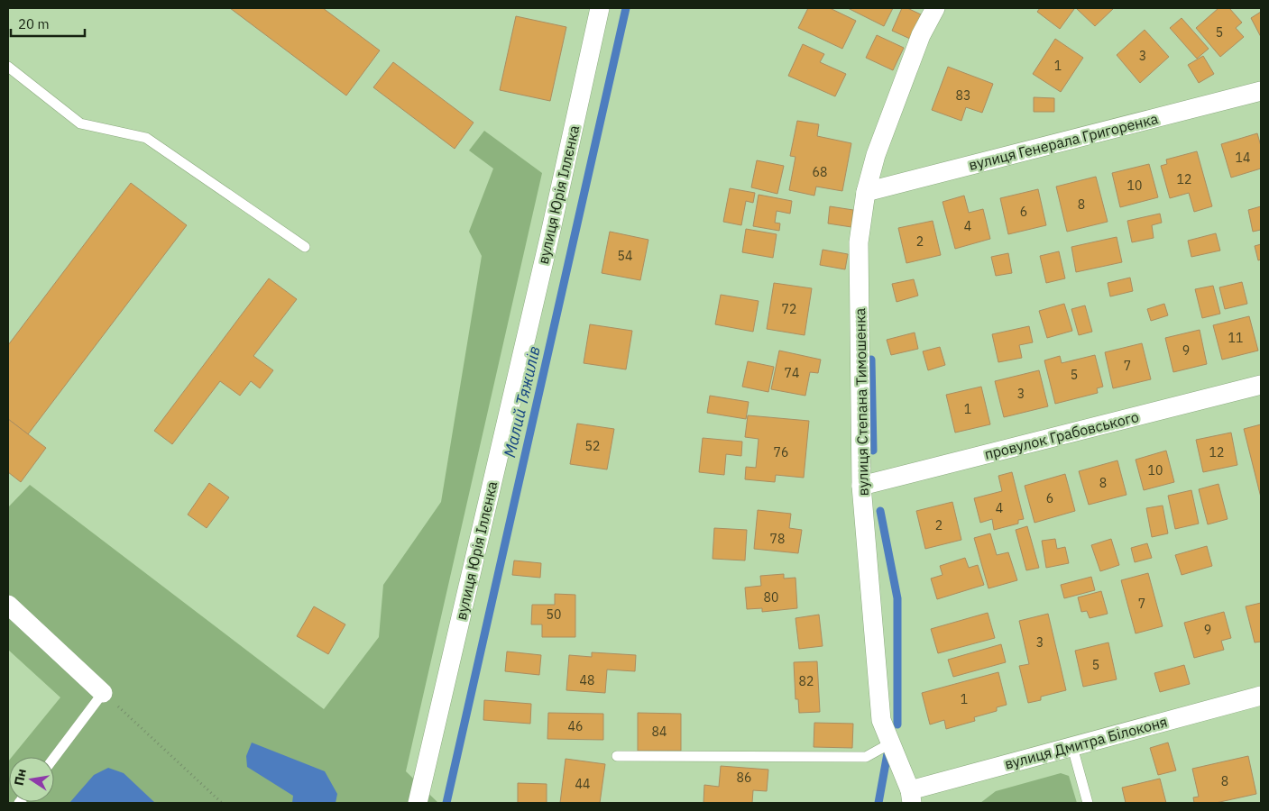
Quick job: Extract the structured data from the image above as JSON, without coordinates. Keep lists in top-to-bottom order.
{
  "streets": {
    "street": [
      "вулиця Генерала Григоренка",
      "вулиця Юрія Іллєнка",
      "вулиця Степана Тимошенка",
      "провулок Грабовського",
      "вулиця Дмитра Білоконя"
    ]
  },
  "crossings": [
    ["вулиця Генерала Григоренка", "вулиця Степана Тимошенка"],
    ["вулиця Степана Тимошенка", "провулок Грабовського"],
    ["вулиця Степана Тимошенка", "вулиця Дмитра Білоконя"]
  ],
  "water": ["Малий Тяжилів"],
  "house_numbers": [
    "5",
    "3",
    "1",
    "83",
    "14",
    "68",
    "12",
    "10",
    "8",
    "6",
    "4",
    "2",
    "54",
    "72",
    "11",
    "9",
    "7",
    "74",
    "5",
    "3",
    "1",
    "52",
    "76",
    "12",
    "10",
    "8",
    "6",
    "4",
    "2",
    "78",
    "80",
    "7",
    "50",
    "9",
    "3",
    "5",
    "48",
    "82",
    "1",
    "46",
    "84",
    "86",
    "8",
    "44"
  ],
  "scale_bar": "20 m",
  "north": "left"
}
